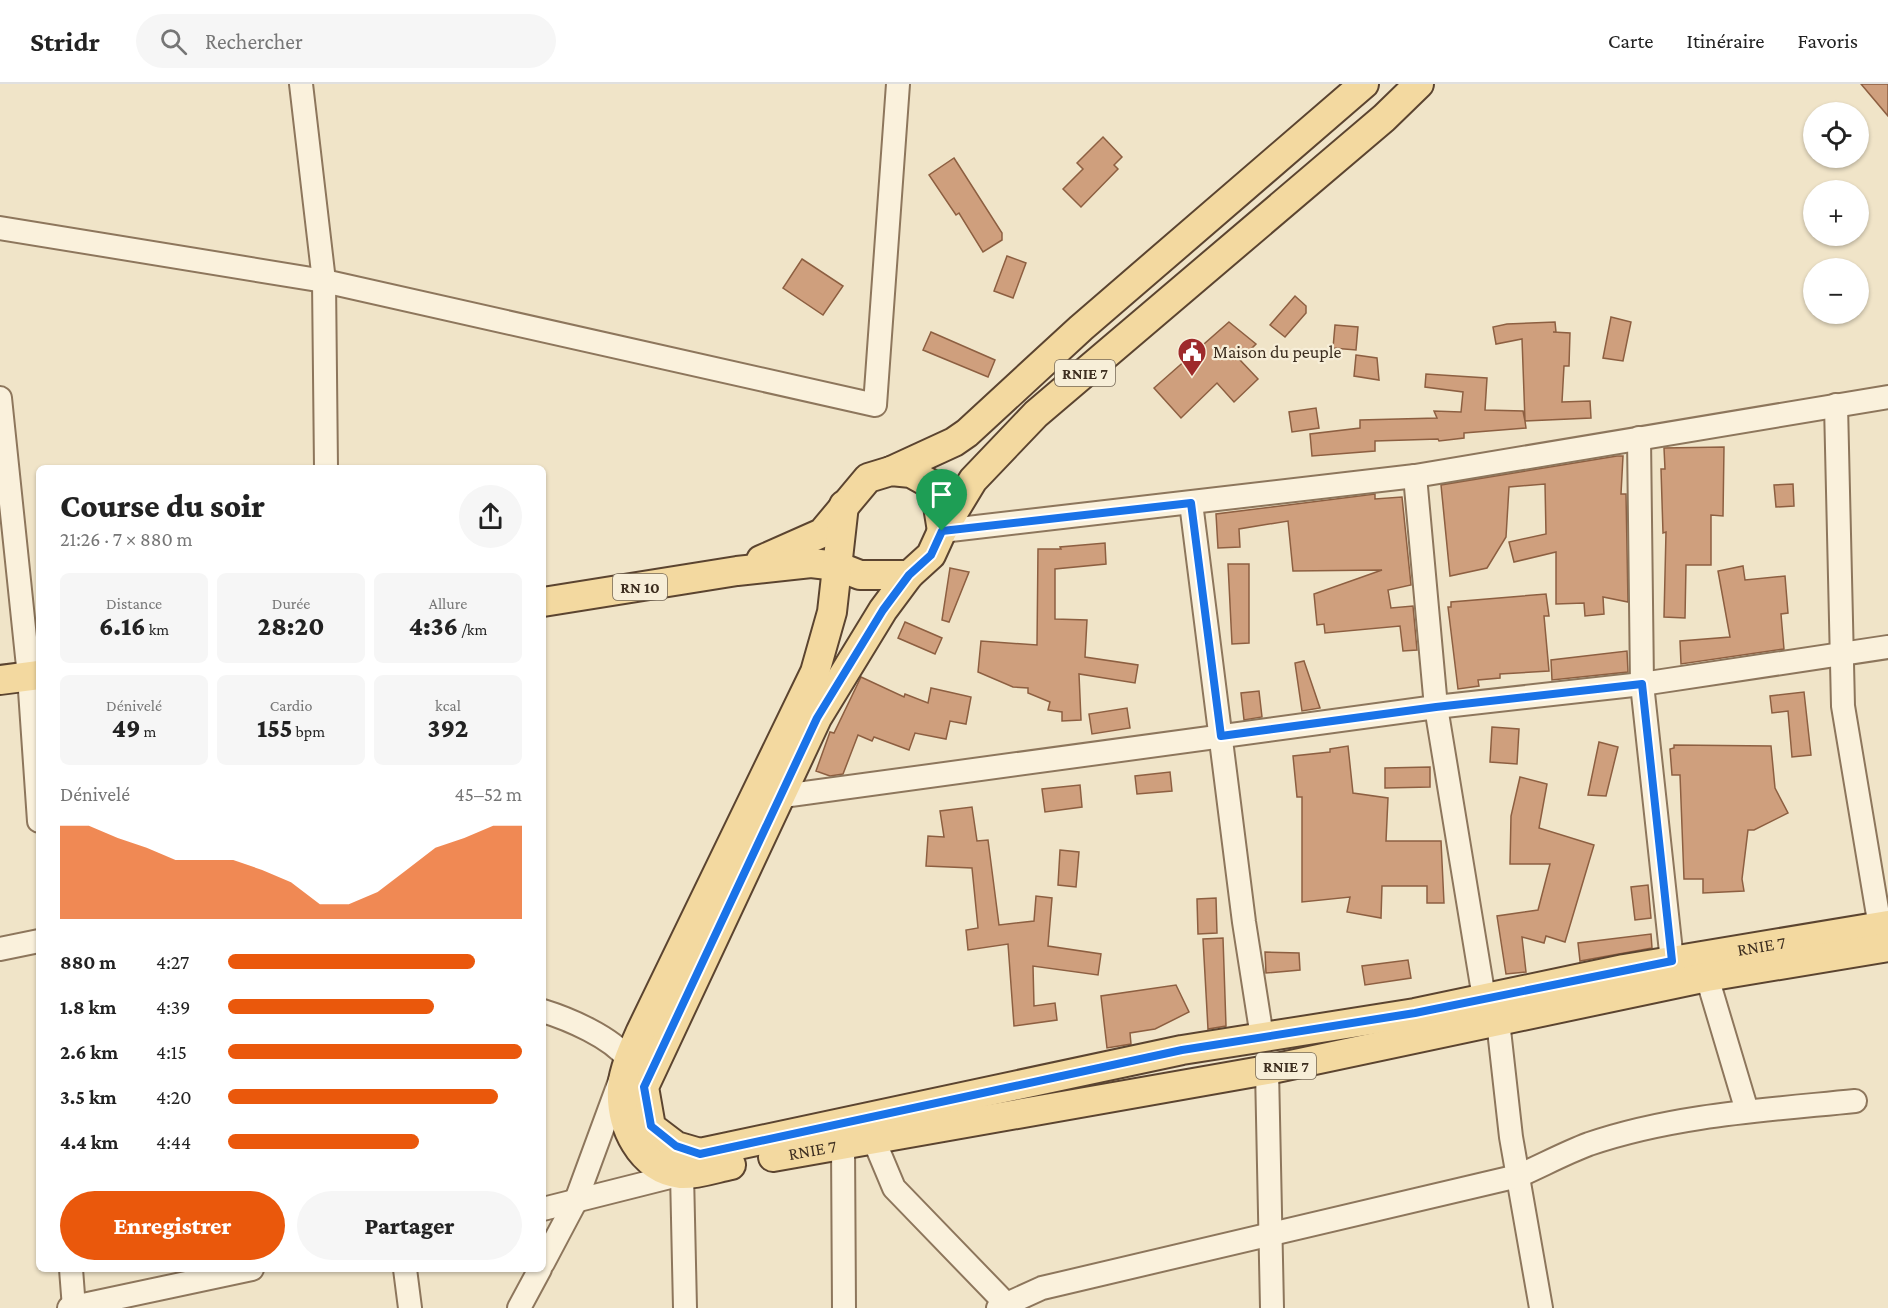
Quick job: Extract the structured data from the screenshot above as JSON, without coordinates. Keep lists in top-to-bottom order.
{
  "streets": {
    "main road": ["RNIE 7", "RN 10"]
  },
  "crossings": [
    ["RNIE 7", "RN 10"]
  ],
  "places": {
    "public building": ["Maison du peuple"]
  },
  "page": {
    "header": "Stridr",
    "search": "Rechercher",
    "nav": ["Carte", "Itinéraire", "Favoris"],
    "map_buttons": ["+", "−"],
    "heading": ["Course du soir", "21:26 · 7 × 880 m"],
    "stats": [
      ["Distance", "6.16 km"],
      ["Durée", "28:20"],
      ["Allure", "4:36 /km"],
      ["Dénivelé", "49 m"],
      ["Cardio", "155 bpm"],
      ["kcal", "392"]
    ],
    "chart": ["Dénivelé", "45–52 m"],
    "list": [
      {
        "name": "880 m",
        "note": "4:27"
      },
      {
        "name": "1.8 km",
        "note": "4:39"
      },
      {
        "name": "2.6 km",
        "note": "4:15"
      },
      {
        "name": "3.5 km",
        "note": "4:20"
      },
      {
        "name": "4.4 km",
        "note": "4:44"
      }
    ],
    "buttons": ["Enregistrer", "Partager"]
  }
}
